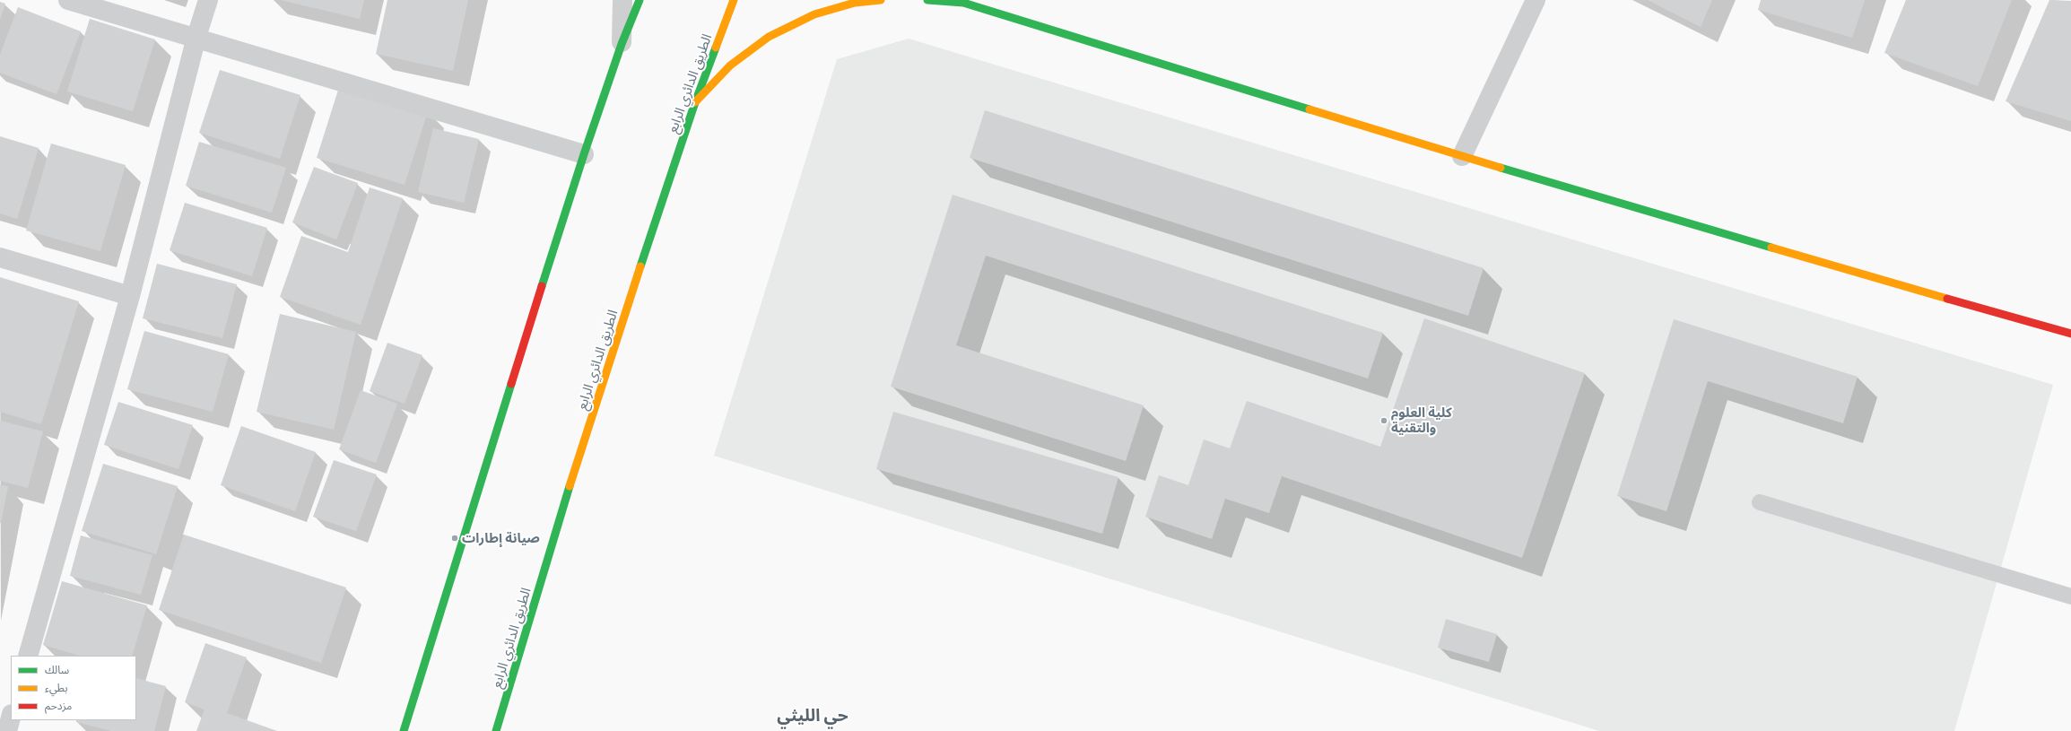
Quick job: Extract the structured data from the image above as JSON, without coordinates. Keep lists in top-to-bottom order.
{
  "streets": {
    "main road": ["الطريق الدائري الرابع"]
  },
  "districts": ["حي الليثي"],
  "places": ["كلية العلوم والتقنية", "صيانة إطارات"],
  "legend": ["سالك", "بطيء", "مزدحم"]
}
